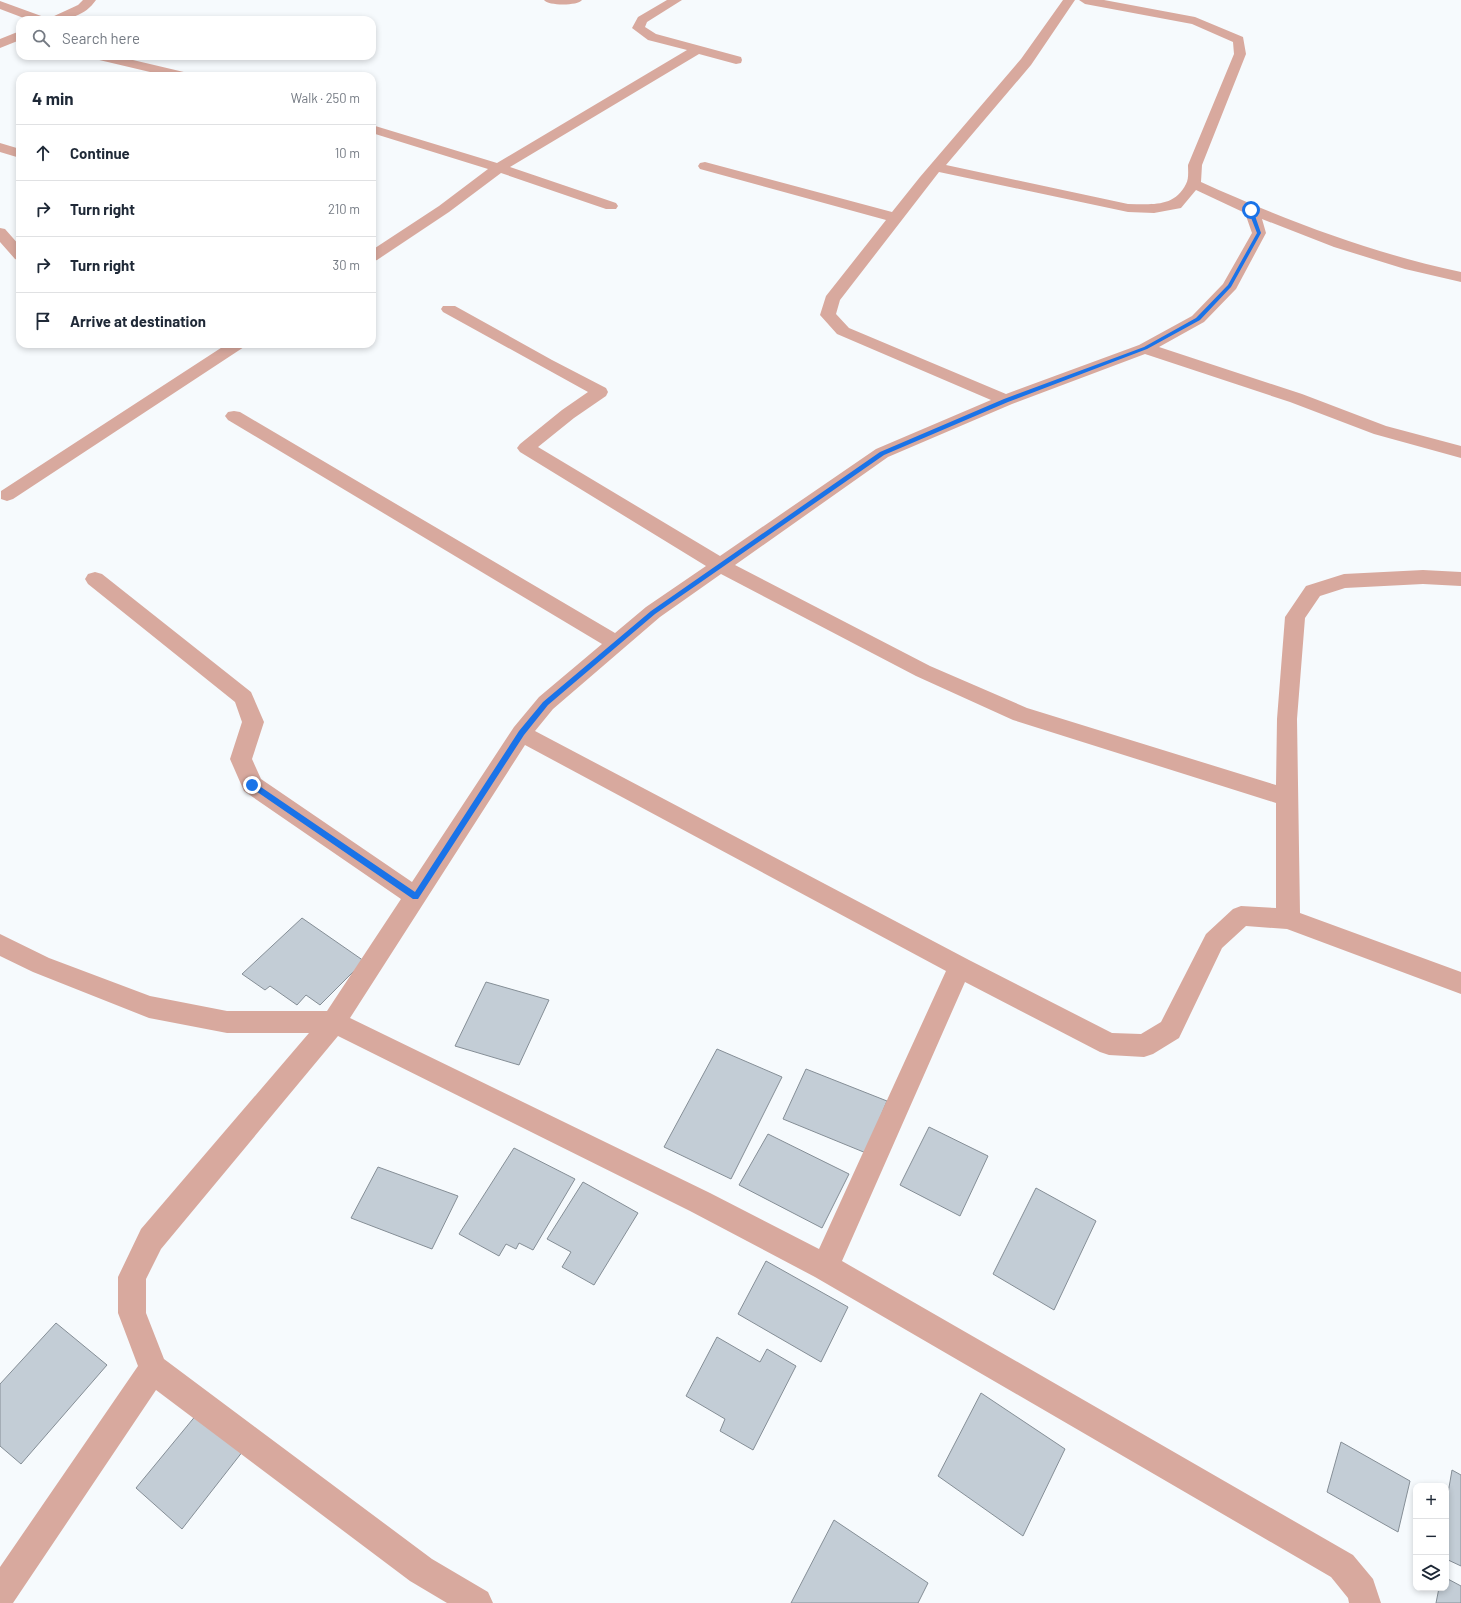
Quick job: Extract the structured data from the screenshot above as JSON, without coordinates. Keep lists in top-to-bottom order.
{
  "page": {
    "search": "Search here",
    "heading": ["4 min", "Walk · 250 m"],
    "list": [
      ["Continue", "10 m"],
      ["Turn right", "210 m"],
      ["Turn right", "30 m"],
      "Arrive at destination"
    ],
    "map_buttons": ["+", "−"]
  }
}
